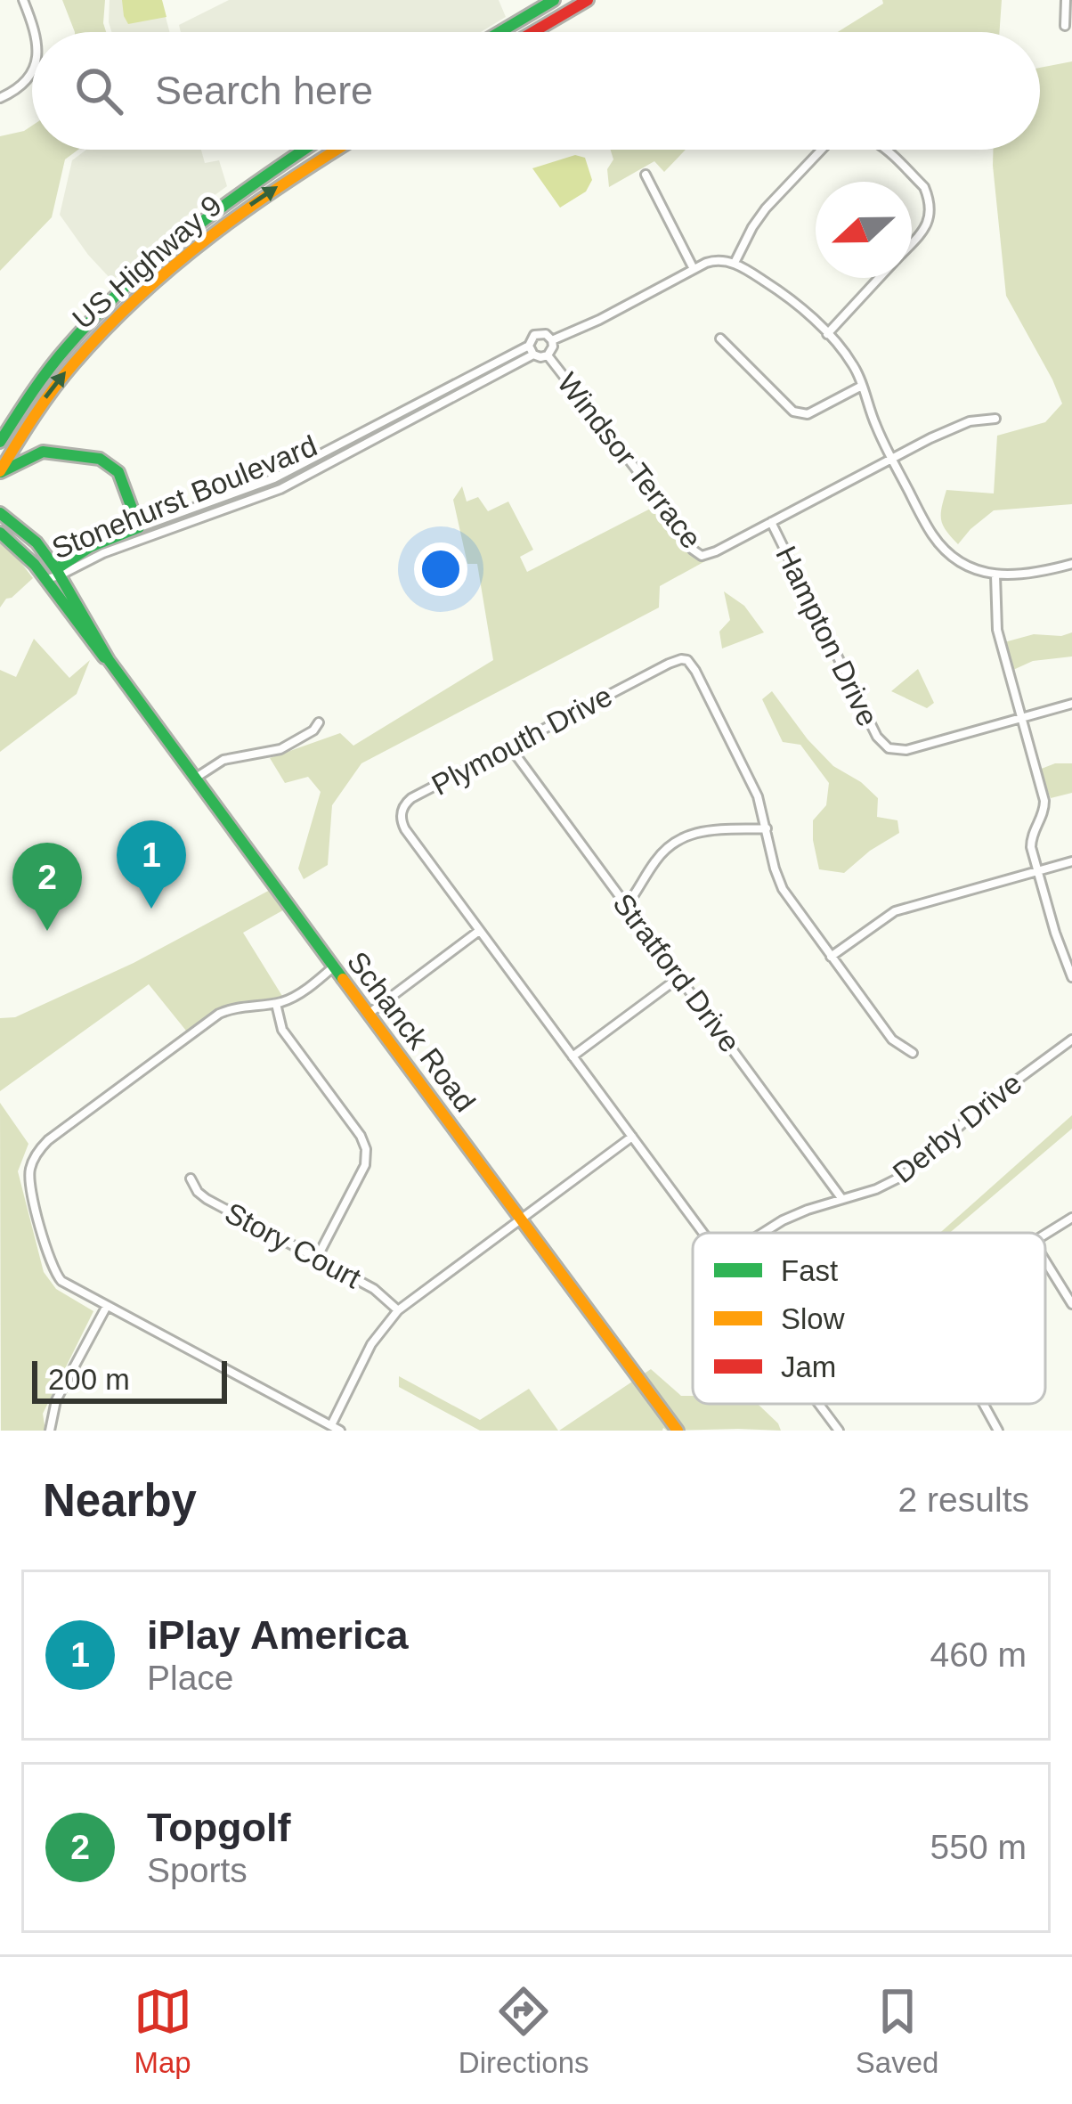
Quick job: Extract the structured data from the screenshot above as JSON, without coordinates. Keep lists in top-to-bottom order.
{
  "streets": {
    "main road": ["US Highway 9", "Stonehurst Boulevard", "Schanck Road"],
    "street": [
      "Windsor Terrace",
      "Hampton Drive",
      "Plymouth Drive",
      "Stratford Drive",
      "Derby Drive",
      "Story Court"
    ]
  },
  "crossings": [
    ["Windsor Terrace", "Stonehurst Boulevard"],
    ["Windsor Terrace", "Hampton Drive"],
    ["Stonehurst Boulevard", "Schanck Road"],
    ["Plymouth Drive", "Stratford Drive"],
    ["Stratford Drive", "Derby Drive"]
  ],
  "legend": ["Fast", "Slow", "Jam"],
  "scale_bar": "200 m",
  "north": "left",
  "page": {
    "search": "Search here",
    "pins": ["1", "2"],
    "scale": "200 m",
    "heading": ["Nearby", "2 results"],
    "list": [
      {
        "mark": "1",
        "name": "iPlay America",
        "note": "Place",
        "value": "460 m"
      },
      {
        "mark": "2",
        "name": "Topgolf",
        "note": "Sports",
        "value": "550 m"
      }
    ],
    "nav": ["Map", "Directions", "Saved"]
  }
}
